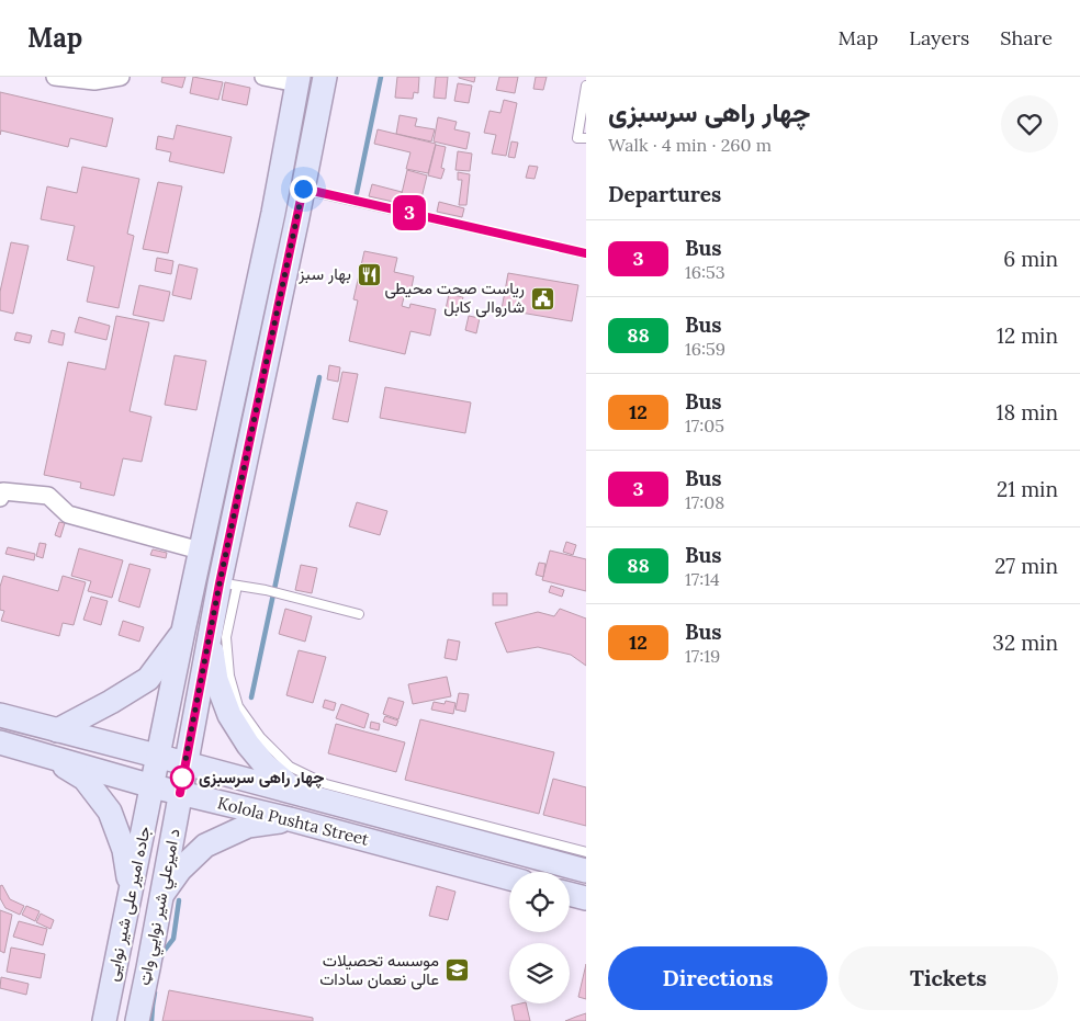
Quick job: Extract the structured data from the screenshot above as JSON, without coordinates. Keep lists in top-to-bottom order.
{
  "streets": {
    "main road": ["Kolola Pushta Street", "جاده امیر علی شیر نوایی", "د امیرعلي شیر نوايي واټ"]
  },
  "crossings": [
    ["Kolola Pushta Street", "جاده امیر علی شیر نوایی"],
    ["Kolola Pushta Street", "د امیرعلي شیر نوايي واټ"]
  ],
  "places": {
    "restaurant": ["بهار سبز"],
    "public building": ["ریاست صحت محیطی شاروالی کابل"],
    "other": ["چهار راهی سرسبزی"],
    "school or university": ["موسسه تحصیلات عالی نعمان سادات"]
  },
  "lines": ["bus line 3"],
  "page": {
    "header": "Map",
    "nav": ["Map", "Layers", "Share"],
    "on_map": "3",
    "heading": [
      ["چهار راهی سرسبزی", "Walk · 4 min · 260 m"],
      "Departures"
    ],
    "list": [
      {
        "mark": "3",
        "name": "Bus",
        "note": "16:53",
        "value": "6 min"
      },
      {
        "mark": "88",
        "name": "Bus",
        "note": "16:59",
        "value": "12 min"
      },
      {
        "mark": "12",
        "name": "Bus",
        "note": "17:05",
        "value": "18 min"
      },
      {
        "mark": "3",
        "name": "Bus",
        "note": "17:08",
        "value": "21 min"
      },
      {
        "mark": "88",
        "name": "Bus",
        "note": "17:14",
        "value": "27 min"
      },
      {
        "mark": "12",
        "name": "Bus",
        "note": "17:19",
        "value": "32 min"
      }
    ],
    "buttons": ["Directions", "Tickets"]
  }
}
